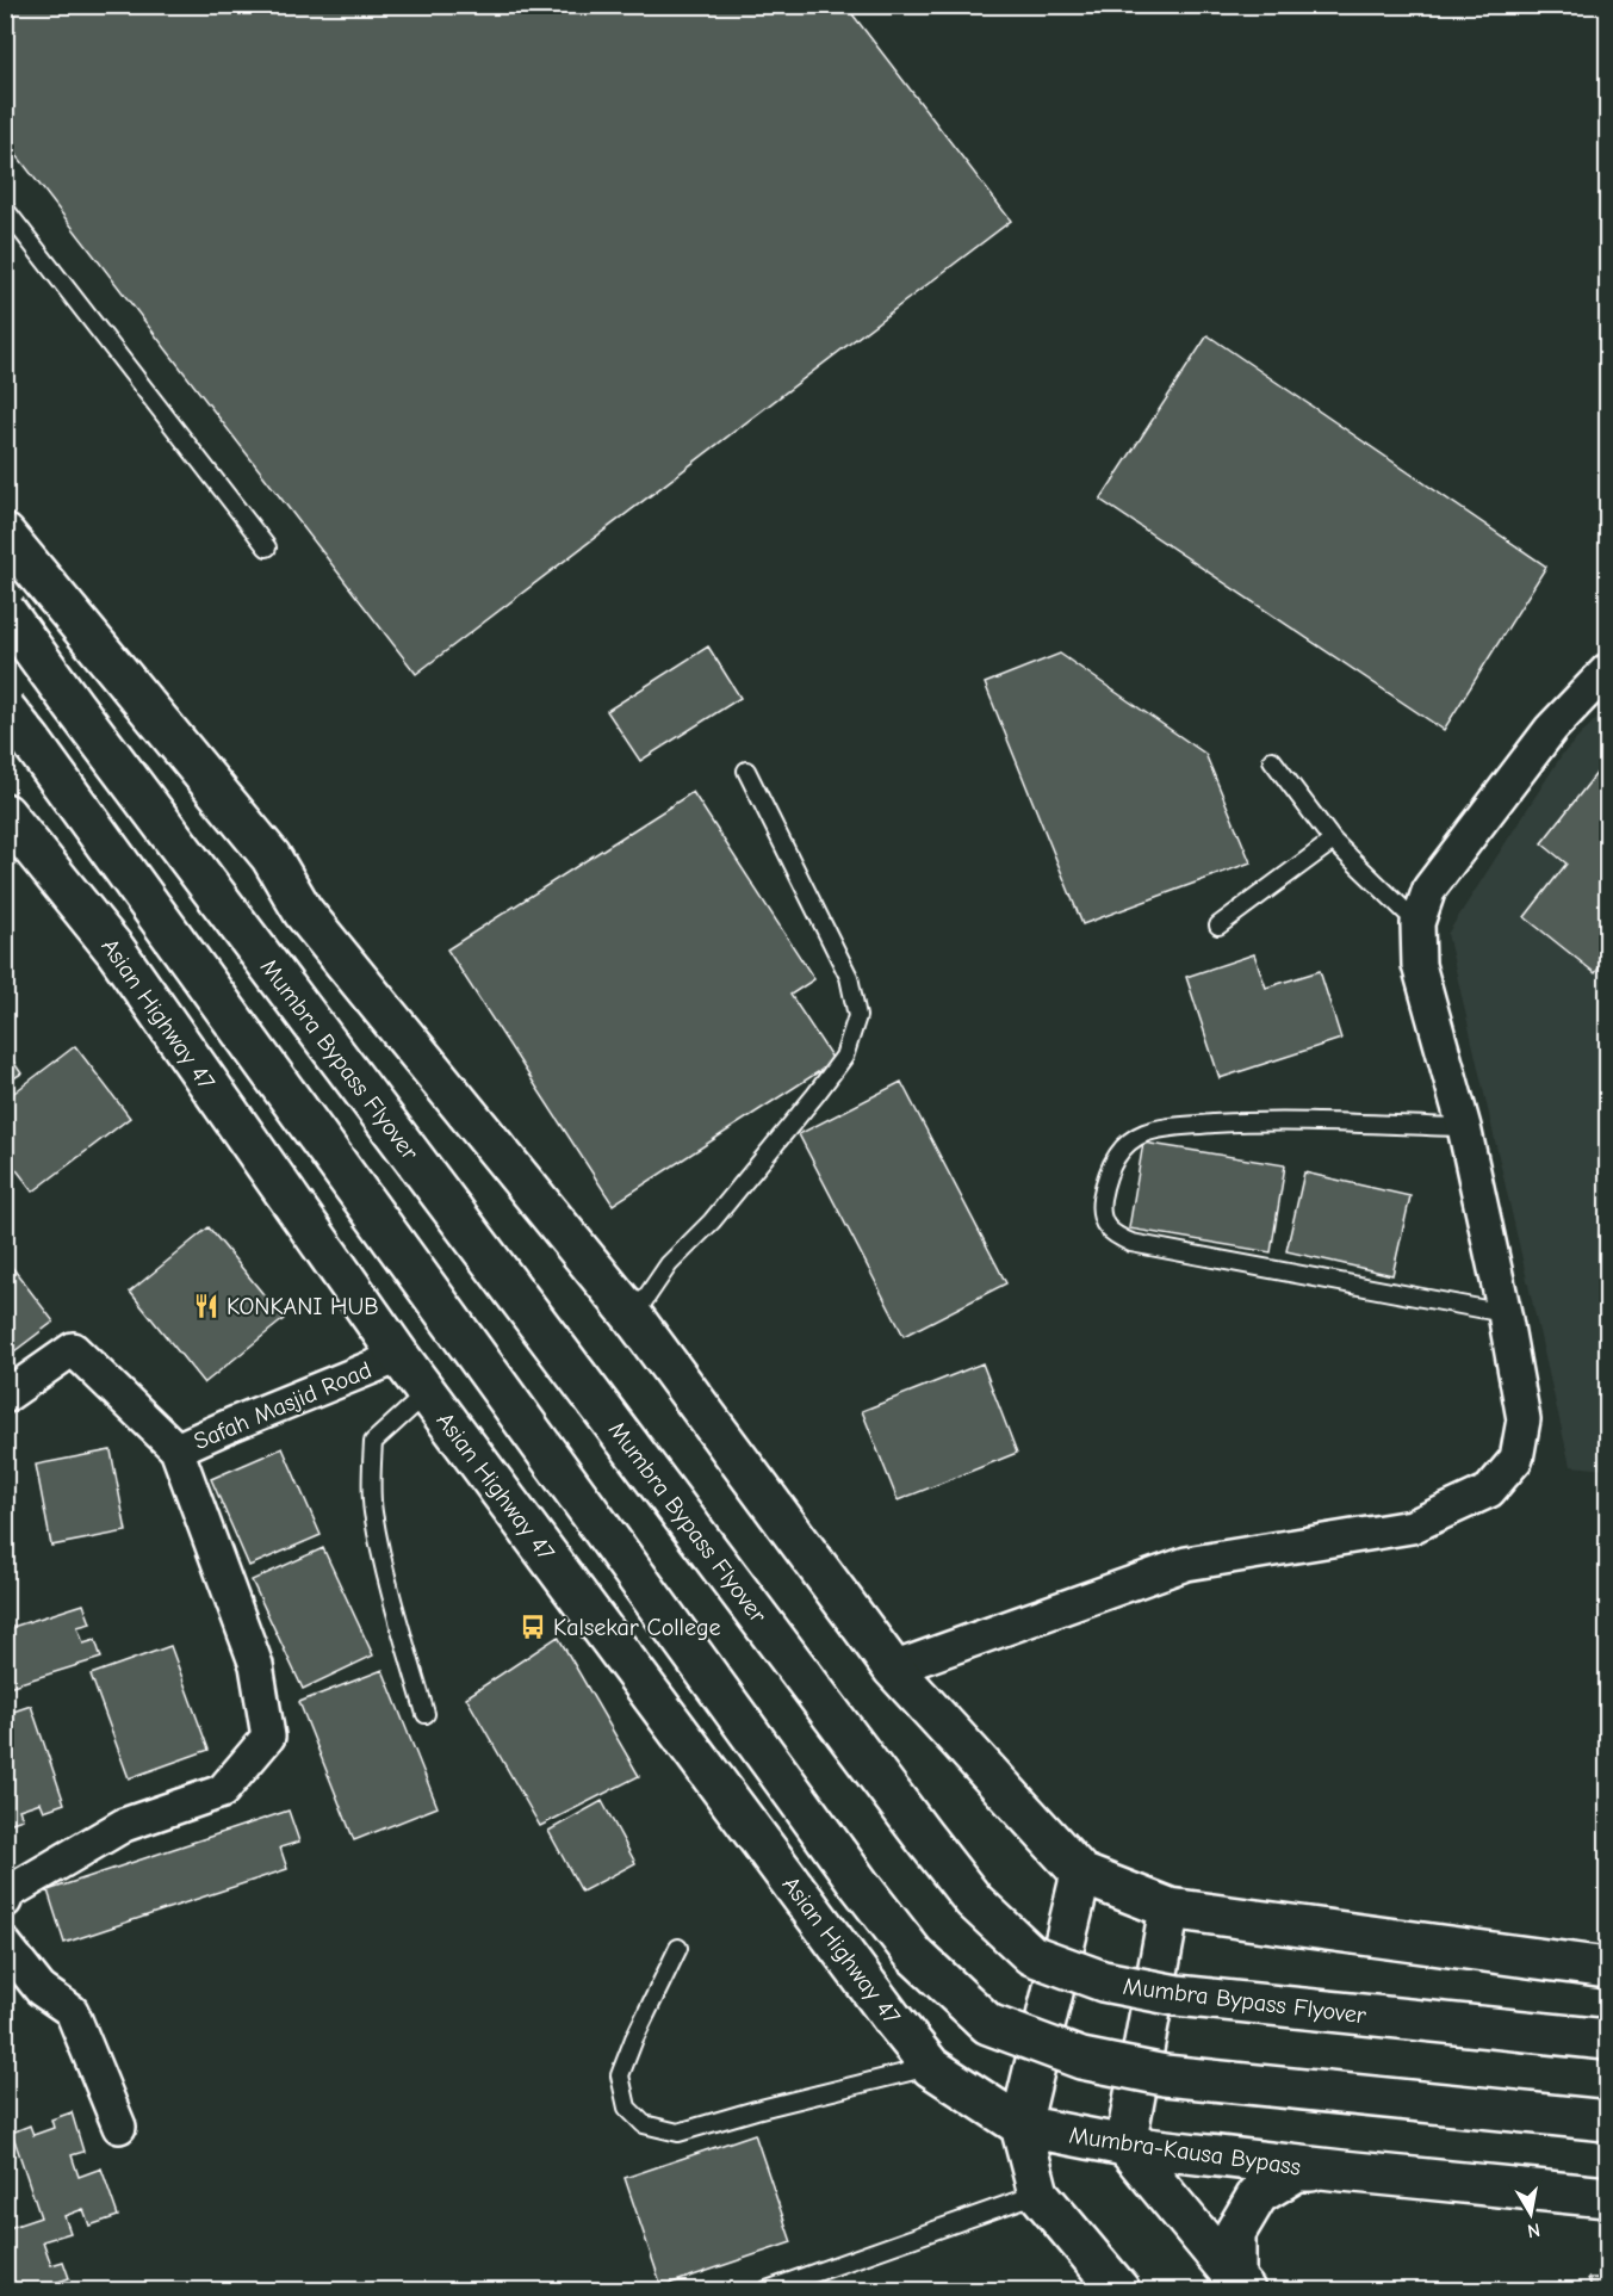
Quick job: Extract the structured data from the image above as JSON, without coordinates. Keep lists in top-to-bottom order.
{
  "streets": {
    "main road": ["Asian Highway 47", "Mumbra Bypass Flyover", "Mumbra-Kausa Bypass"],
    "street": ["Safah Masjid Road"]
  },
  "crossings": [
    ["Asian Highway 47", "Safah Masjid Road"],
    ["Asian Highway 47", "Mumbra-Kausa Bypass"]
  ],
  "places": {
    "restaurant": ["KONKANI HUB"],
    "bus stop": ["Kalsekar College"]
  },
  "north": "bottom"
}
